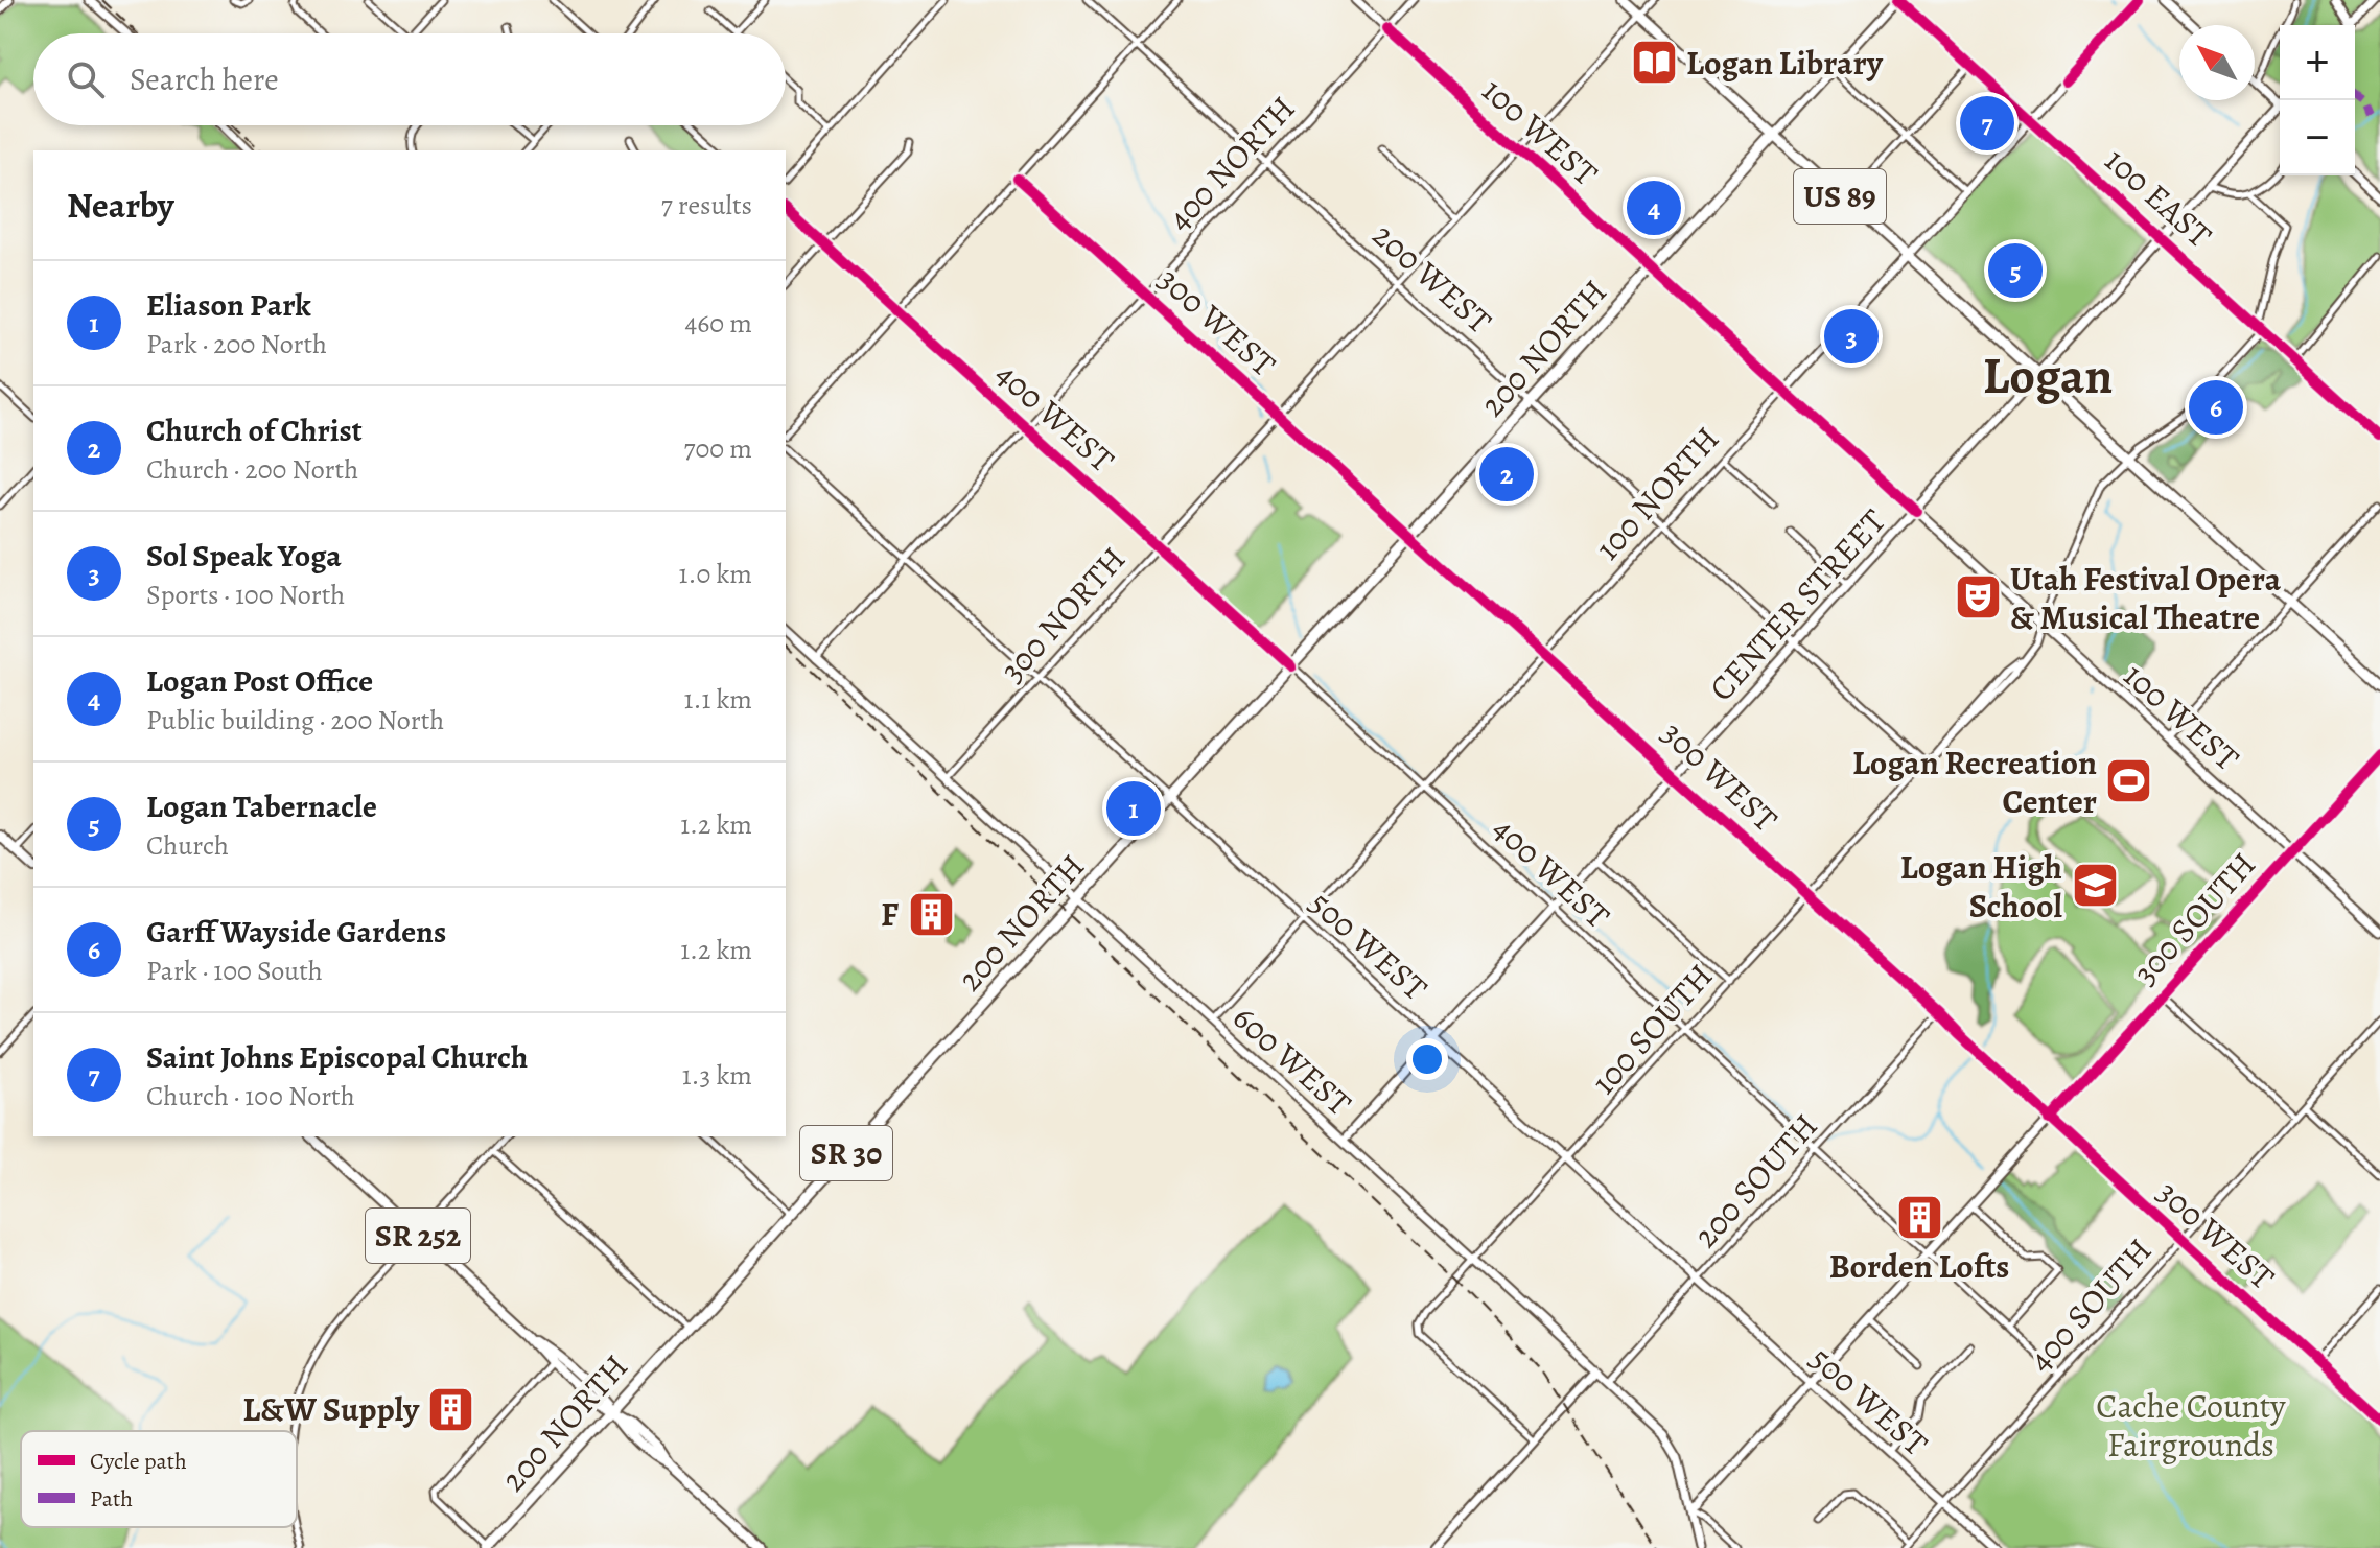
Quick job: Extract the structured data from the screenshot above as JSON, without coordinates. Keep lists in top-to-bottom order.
{
  "streets": {
    "highway": ["US 89", "200 NORTH", "SR 30"],
    "main road": ["SR 252"],
    "street": [
      "100 WEST",
      "400 NORTH",
      "100 EAST",
      "200 WEST",
      "300 WEST",
      "400 WEST",
      "100 NORTH",
      "CENTER STREET",
      "300 NORTH",
      "300 SOUTH",
      "500 WEST",
      "100 SOUTH",
      "600 WEST",
      "200 SOUTH",
      "400 SOUTH"
    ]
  },
  "crossings": [
    ["100 WEST", "400 NORTH"],
    ["100 WEST", "200 NORTH"],
    ["100 WEST", "100 NORTH"],
    ["100 WEST", "CENTER STREET"],
    ["100 WEST", "300 NORTH"],
    ["100 WEST", "300 SOUTH"],
    ["100 WEST", "100 SOUTH"],
    ["400 NORTH", "200 WEST"],
    ["400 NORTH", "300 WEST"],
    ["400 NORTH", "400 WEST"],
    ["400 NORTH", "500 WEST"],
    ["400 NORTH", "600 WEST"],
    ["US 89", "200 NORTH"],
    ["US 89", "100 NORTH"],
    ["US 89", "CENTER STREET"],
    ["US 89", "300 NORTH"],
    ["US 89", "100 SOUTH"],
    ["100 EAST", "200 NORTH"],
    ["100 EAST", "100 NORTH"],
    ["100 EAST", "CENTER STREET"],
    ["100 EAST", "100 SOUTH"],
    ["200 WEST", "200 NORTH"],
    ["200 WEST", "100 NORTH"],
    ["200 WEST", "CENTER STREET"],
    ["200 WEST", "300 NORTH"],
    ["200 WEST", "100 SOUTH"],
    ["300 WEST", "200 NORTH"],
    ["300 WEST", "100 NORTH"],
    ["300 WEST", "CENTER STREET"],
    ["300 WEST", "300 NORTH"],
    ["300 WEST", "300 SOUTH"],
    ["300 WEST", "100 SOUTH"],
    ["300 WEST", "200 SOUTH"],
    ["300 WEST", "400 SOUTH"],
    ["200 NORTH", "400 WEST"],
    ["200 NORTH", "500 WEST"],
    ["200 NORTH", "600 WEST"],
    ["200 NORTH", "SR 252"],
    ["400 WEST", "100 NORTH"],
    ["400 WEST", "CENTER STREET"],
    ["400 WEST", "300 NORTH"],
    ["400 WEST", "300 SOUTH"],
    ["400 WEST", "100 SOUTH"],
    ["400 WEST", "200 SOUTH"],
    ["400 WEST", "400 SOUTH"],
    ["100 NORTH", "500 WEST"],
    ["100 NORTH", "600 WEST"],
    ["CENTER STREET", "500 WEST"],
    ["CENTER STREET", "600 WEST"],
    ["300 NORTH", "500 WEST"],
    ["300 NORTH", "600 WEST"],
    ["300 SOUTH", "500 WEST"],
    ["300 SOUTH", "600 WEST"],
    ["500 WEST", "100 SOUTH"],
    ["500 WEST", "200 SOUTH"],
    ["500 WEST", "400 SOUTH"],
    ["100 SOUTH", "600 WEST"],
    ["600 WEST", "200 SOUTH"]
  ],
  "districts": ["Logan"],
  "parks": ["Cache County Fairgrounds"],
  "places": {
    "library": ["Logan Library"],
    "theatre": ["Utah Festival Opera & Musical Theatre"],
    "sports": ["Logan Recreation Center"],
    "school or university": ["Logan High School"],
    "building": ["F", "Borden Lofts", "L&W Supply"]
  },
  "legend": ["Cycle path", "Path"],
  "north": "top left",
  "page": {
    "map_buttons": ["+", "−"],
    "search": "Search here",
    "pins": [
      "7",
      "4",
      "5",
      "3",
      "6",
      "2",
      "1"
    ],
    "heading": ["Nearby", "7 results"],
    "list": [
      {
        "mark": "1",
        "name": "Eliason Park",
        "note": "Park · 200 North",
        "value": "460 m"
      },
      {
        "mark": "2",
        "name": "Church of Christ",
        "note": "Church · 200 North",
        "value": "700 m"
      },
      {
        "mark": "3",
        "name": "Sol Speak Yoga",
        "note": "Sports · 100 North",
        "value": "1.0 km"
      },
      {
        "mark": "4",
        "name": "Logan Post Office",
        "note": "Public building · 200 North",
        "value": "1.1 km"
      },
      {
        "mark": "5",
        "name": "Logan Tabernacle",
        "note": "Church",
        "value": "1.2 km"
      },
      {
        "mark": "6",
        "name": "Garff Wayside Gardens",
        "note": "Park · 100 South",
        "value": "1.2 km"
      },
      {
        "mark": "7",
        "name": "Saint Johns Episcopal Church",
        "note": "Church · 100 North",
        "value": "1.3 km"
      }
    ]
  }
}
